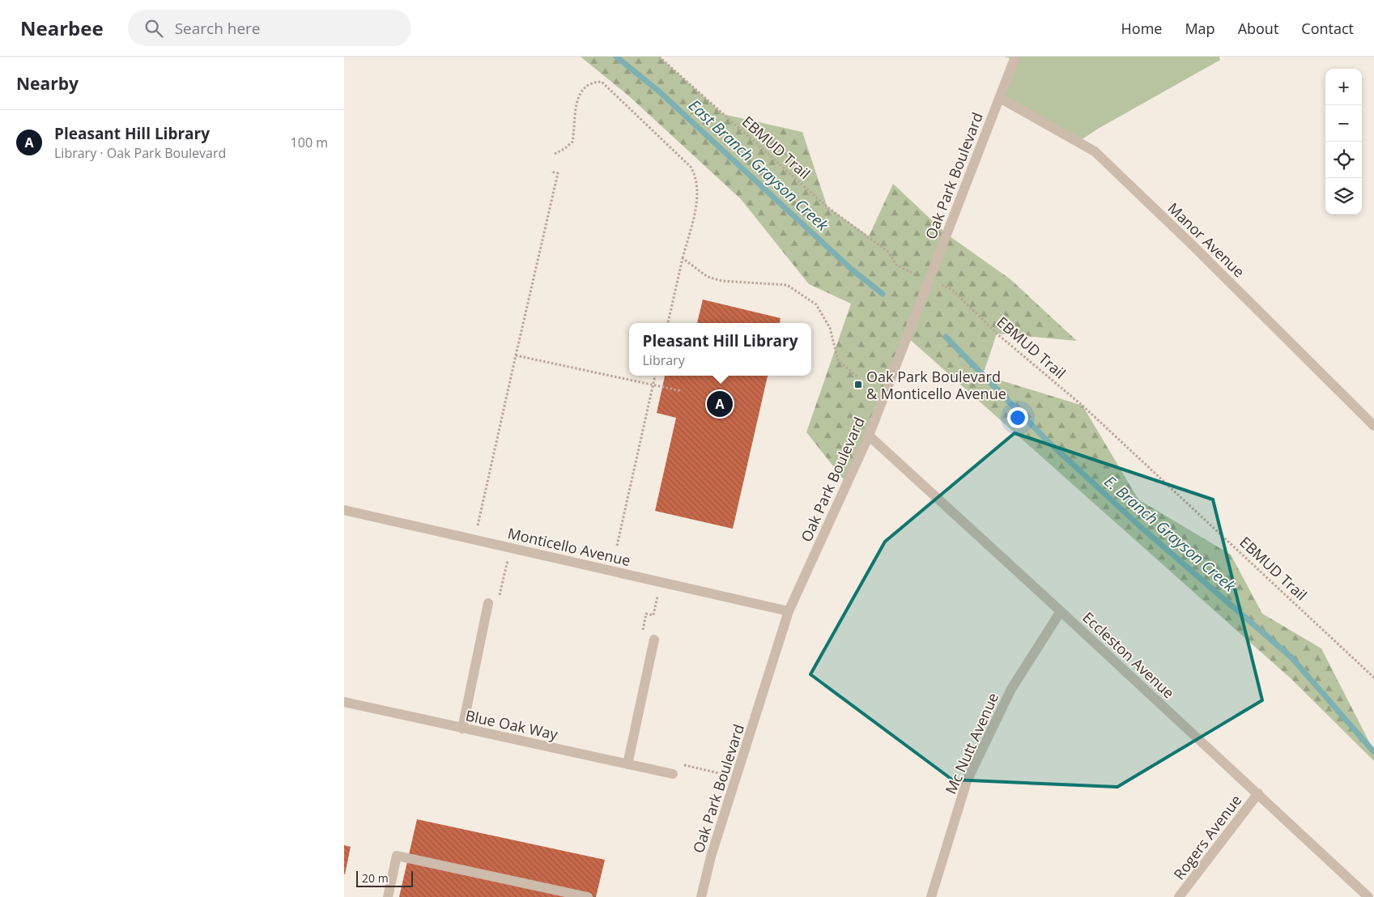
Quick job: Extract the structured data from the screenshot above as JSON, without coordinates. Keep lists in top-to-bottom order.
{
  "streets": {
    "street": [
      "Oak Park Boulevard",
      "Manor Avenue",
      "Monticello Avenue",
      "Eccleston Avenue",
      "Blue Oak Way",
      "Mc Nutt Avenue",
      "Rogers Avenue"
    ],
    "path": ["EBMUD Trail"]
  },
  "crossings": [
    ["EBMUD Trail", "Oak Park Boulevard"],
    ["Oak Park Boulevard", "Manor Avenue"],
    ["Oak Park Boulevard", "Monticello Avenue"],
    ["Oak Park Boulevard", "Eccleston Avenue"],
    ["Eccleston Avenue", "Mc Nutt Avenue"],
    ["Eccleston Avenue", "Rogers Avenue"]
  ],
  "water": ["East Branch Grayson Creek", "E. Branch Grayson Creek"],
  "places": {
    "transit": ["Oak Park Boulevard & Monticello Avenue"]
  },
  "scale_bar": "20 m",
  "page": {
    "header": "Nearbee",
    "search": "Search here",
    "nav": [
      "Home",
      "Map",
      "About",
      "Contact"
    ],
    "heading": "Nearby",
    "map_buttons": ["+", "−"],
    "list": [
      {
        "mark": "A",
        "name": "Pleasant Hill Library",
        "note": "Library · Oak Park Boulevard",
        "value": "100 m"
      }
    ],
    "popup": ["Pleasant Hill Library", "Library"],
    "pins": "A",
    "scale": "20 m"
  }
}
